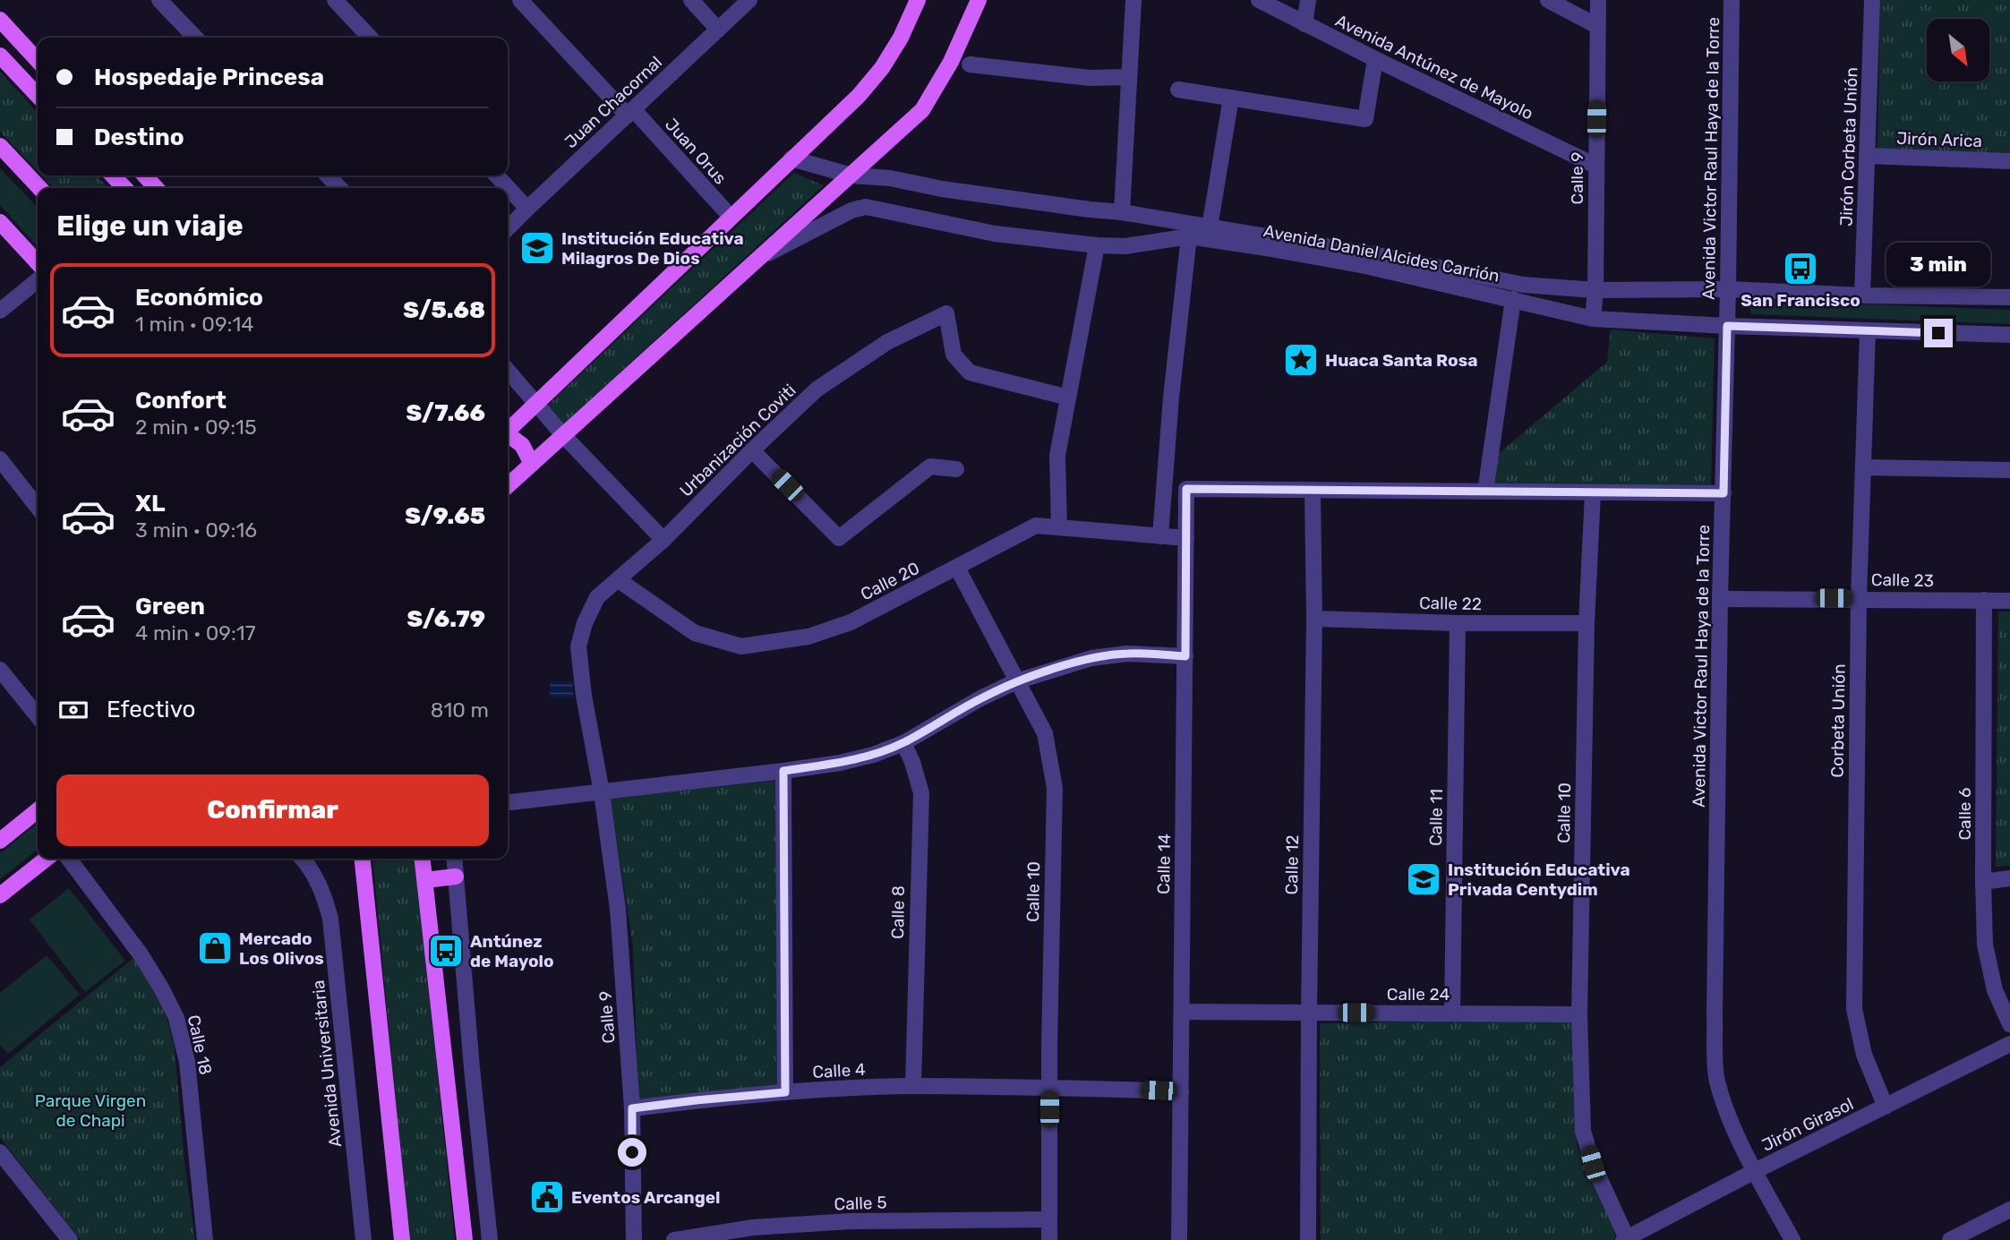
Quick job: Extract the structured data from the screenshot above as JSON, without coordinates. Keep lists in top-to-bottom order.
{
  "streets": {
    "street": [
      "Avenida Antúnez de Mayolo",
      "Juan Chacornal",
      "Jirón Arica",
      "Jirón Corbeta Unión",
      "Juan Orus",
      "Avenida Victor Raul Haya de la Torre",
      "Calle 9",
      "Avenida Daniel Alcides Carrión",
      "Urbanización Coviti",
      "Calle 23",
      "Calle 20",
      "Calle 22",
      "Corbeta Unión",
      "Calle 10",
      "Calle 6",
      "Calle 11",
      "Calle 14",
      "Calle 12",
      "Calle 8",
      "Calle 24",
      "Calle 18",
      "Avenida Universitaria",
      "Calle 4",
      "Jirón Girasol",
      "Calle 5"
    ]
  },
  "crossings": [
    ["Avenida Antúnez de Mayolo", "Calle 9"],
    ["Juan Chacornal", "Juan Orus"],
    ["Jirón Arica", "Jirón Corbeta Unión"],
    ["Jirón Corbeta Unión", "Avenida Daniel Alcides Carrión"],
    ["Avenida Victor Raul Haya de la Torre", "Avenida Daniel Alcides Carrión"],
    ["Avenida Victor Raul Haya de la Torre", "Calle 23"],
    ["Avenida Victor Raul Haya de la Torre", "Jirón Girasol"],
    ["Calle 9", "Avenida Daniel Alcides Carrión"],
    ["Calle 9", "Urbanización Coviti"],
    ["Calle 9", "Calle 4"],
    ["Avenida Daniel Alcides Carrión", "Corbeta Unión"],
    ["Urbanización Coviti", "Calle 20"],
    ["Calle 23", "Corbeta Unión"],
    ["Calle 23", "Calle 6"],
    ["Calle 20", "Calle 10"],
    ["Calle 20", "Calle 14"],
    ["Calle 22", "Calle 10"],
    ["Calle 22", "Calle 11"],
    ["Calle 22", "Calle 12"],
    ["Corbeta Unión", "Jirón Girasol"],
    ["Calle 10", "Calle 24"],
    ["Calle 10", "Calle 4"],
    ["Calle 10", "Jirón Girasol"],
    ["Calle 10", "Calle 5"],
    ["Calle 11", "Calle 24"],
    ["Calle 14", "Calle 12"],
    ["Calle 14", "Calle 24"],
    ["Calle 12", "Calle 24"],
    ["Calle 8", "Calle 4"]
  ],
  "parks": ["Parque Virgen de Chapi"],
  "places": {
    "school or university": ["Institución Educativa Milagros De Dios", "Institución Educativa Privada Centydim"],
    "bus stop": ["San Francisco", "Antúnez de Mayolo"],
    "place": ["Huaca Santa Rosa"],
    "shop": ["Mercado Los Olivos"],
    "public building": ["Eventos Arcangel"]
  },
  "north": "bottom right",
  "page": {
    "banner": ["Hospedaje Princesa", "Destino"],
    "heading": "Elige un viaje",
    "bubble": "3 min",
    "list": [
      {
        "name": "Económico",
        "note": "1 min · 09:14",
        "value": "S/5.68"
      },
      {
        "name": "Confort",
        "note": "2 min · 09:15",
        "value": "S/7.66"
      },
      {
        "name": "XL",
        "note": "3 min · 09:16",
        "value": "S/9.65"
      },
      {
        "name": "Green",
        "note": "4 min · 09:17",
        "value": "S/6.79"
      }
    ],
    "pay": ["Efectivo", "810 m"],
    "buttons": "Confirmar"
  }
}
